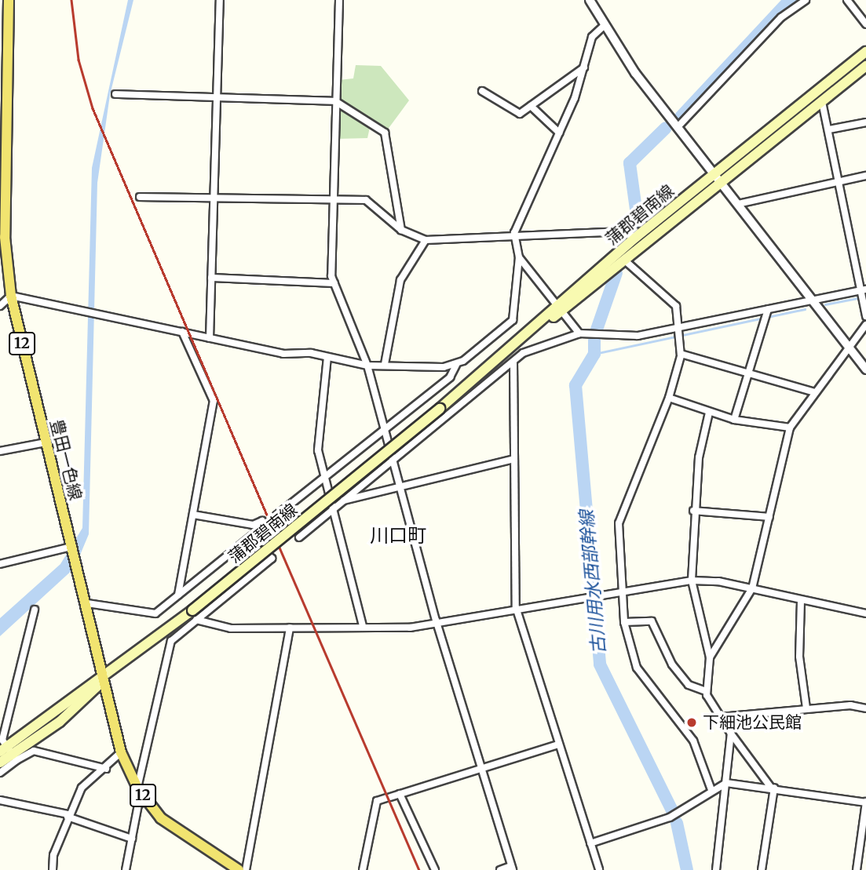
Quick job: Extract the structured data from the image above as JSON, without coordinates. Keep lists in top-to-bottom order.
{
  "streets": {
    "main road": ["蒲郡碧南線", "12", "豊田一色線"]
  },
  "crossings": [
    ["蒲郡碧南線", "豊田一色線"]
  ],
  "districts": ["川口町"],
  "water": ["古川用水西部幹線"],
  "places": ["下細池公民館"]
}
